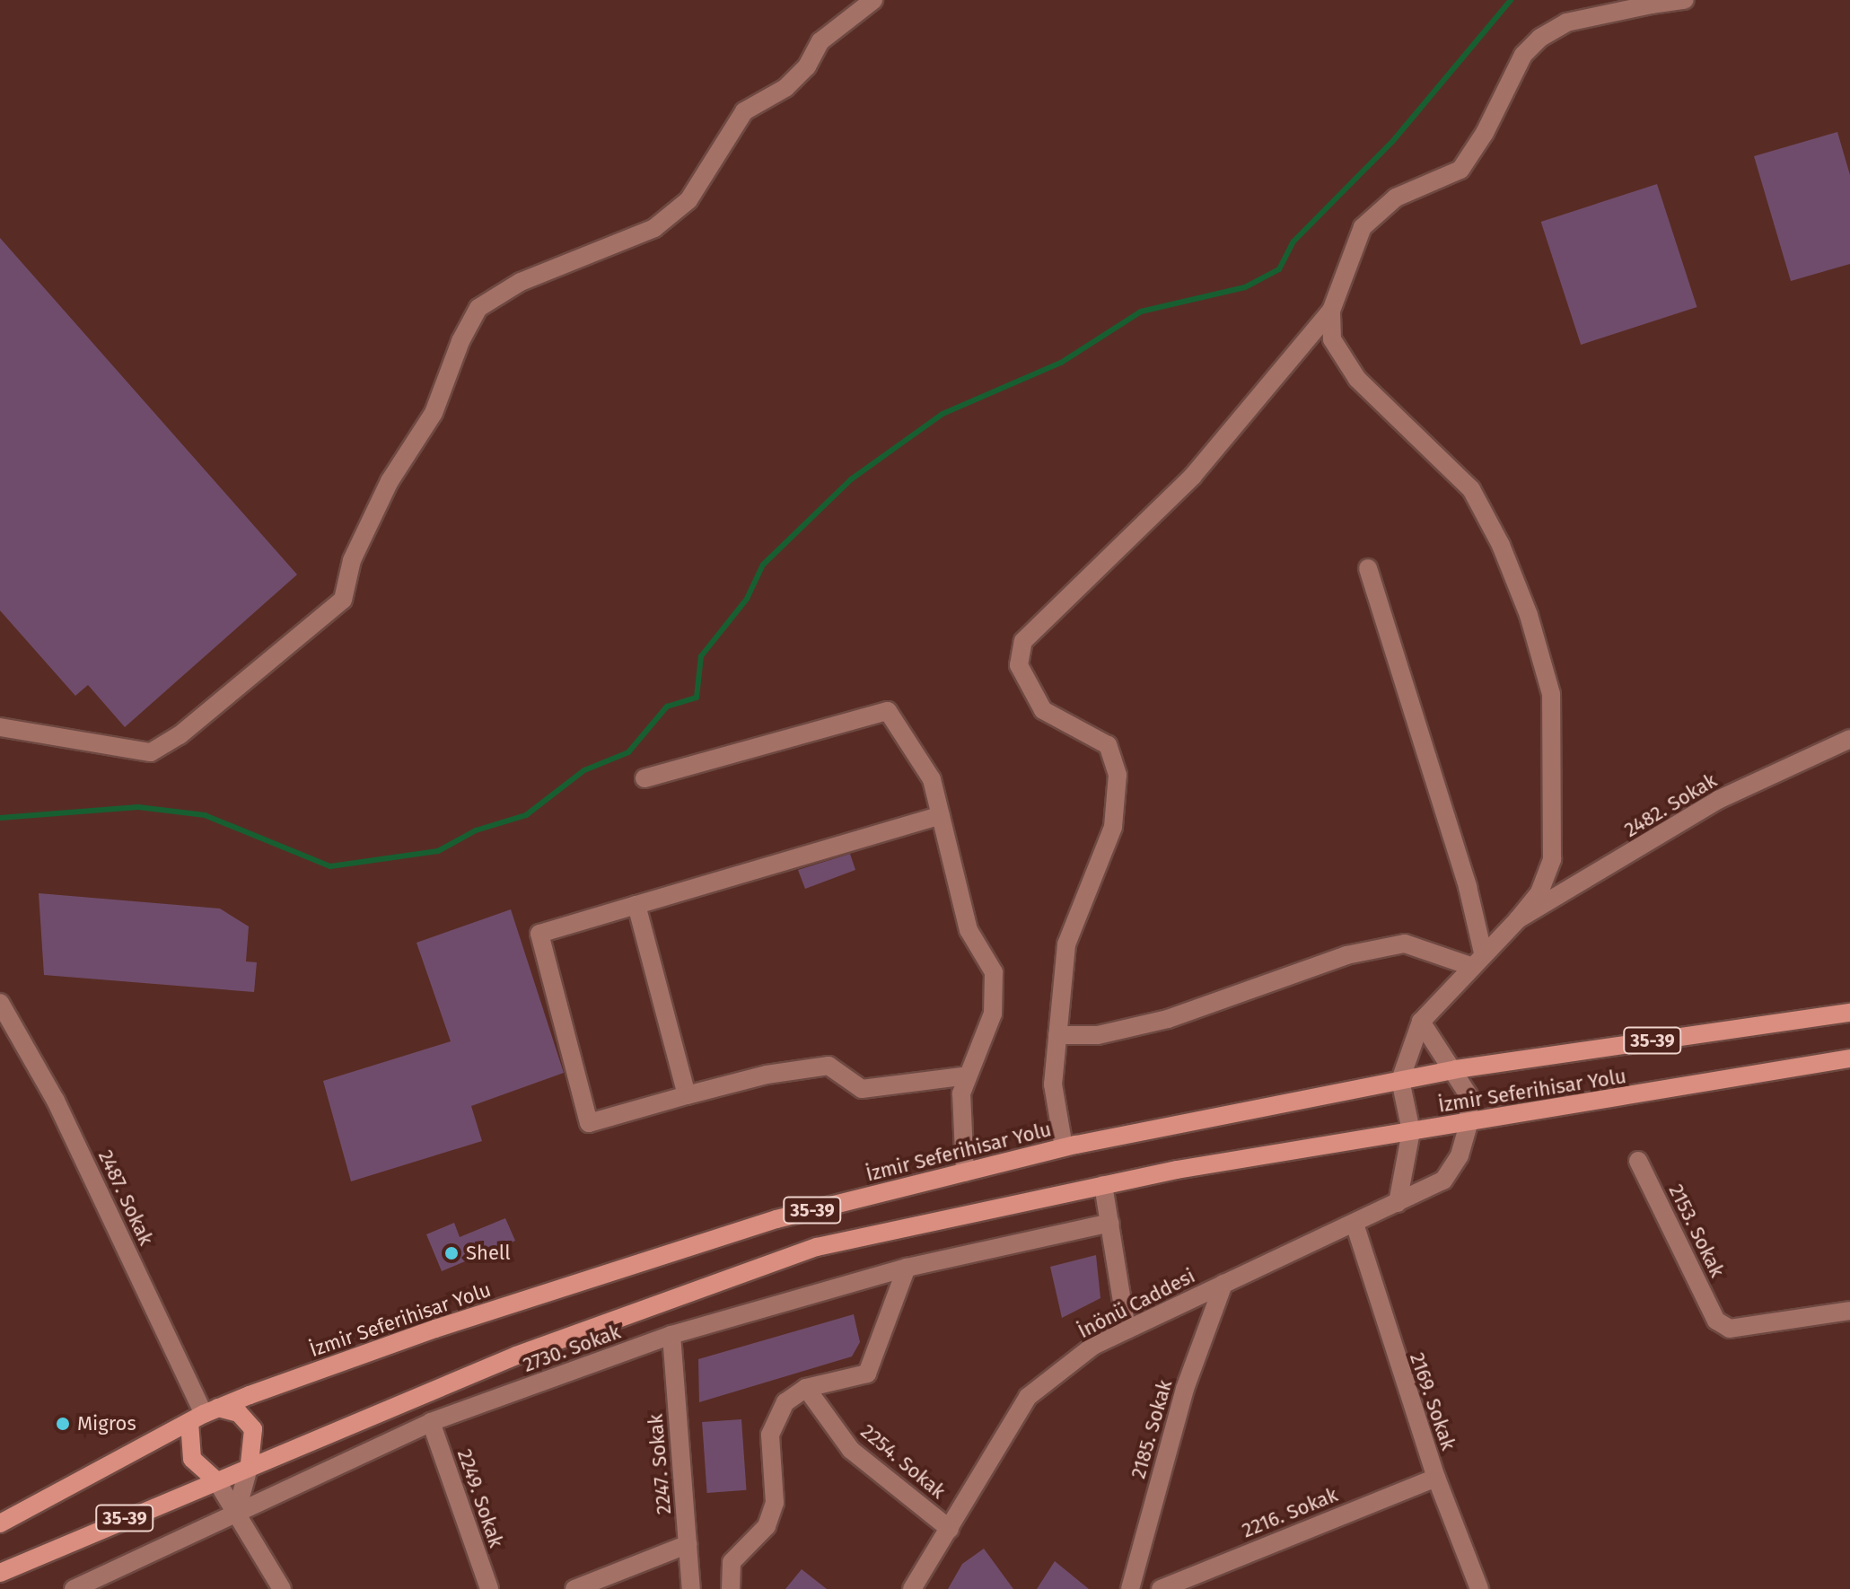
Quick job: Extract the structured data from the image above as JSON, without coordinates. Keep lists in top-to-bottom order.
{
  "streets": {
    "main road": ["35-39", "İzmir Seferihisar Yolu"],
    "street": [
      "2482. Sokak",
      "2487. Sokak",
      "2153. Sokak",
      "İnönü Caddesi",
      "2730. Sokak",
      "2169. Sokak",
      "2185. Sokak",
      "2254. Sokak",
      "2247. Sokak",
      "2249. Sokak",
      "2216. Sokak"
    ]
  },
  "crossings": [
    ["İzmir Seferihisar Yolu", "2487. Sokak"],
    ["İzmir Seferihisar Yolu", "İnönü Caddesi"],
    ["İnönü Caddesi", "2169. Sokak"],
    ["İnönü Caddesi", "2185. Sokak"],
    ["İnönü Caddesi", "2254. Sokak"],
    ["2730. Sokak", "2247. Sokak"],
    ["2730. Sokak", "2249. Sokak"],
    ["2169. Sokak", "2216. Sokak"]
  ],
  "places": ["Shell", "Migros"]
}
